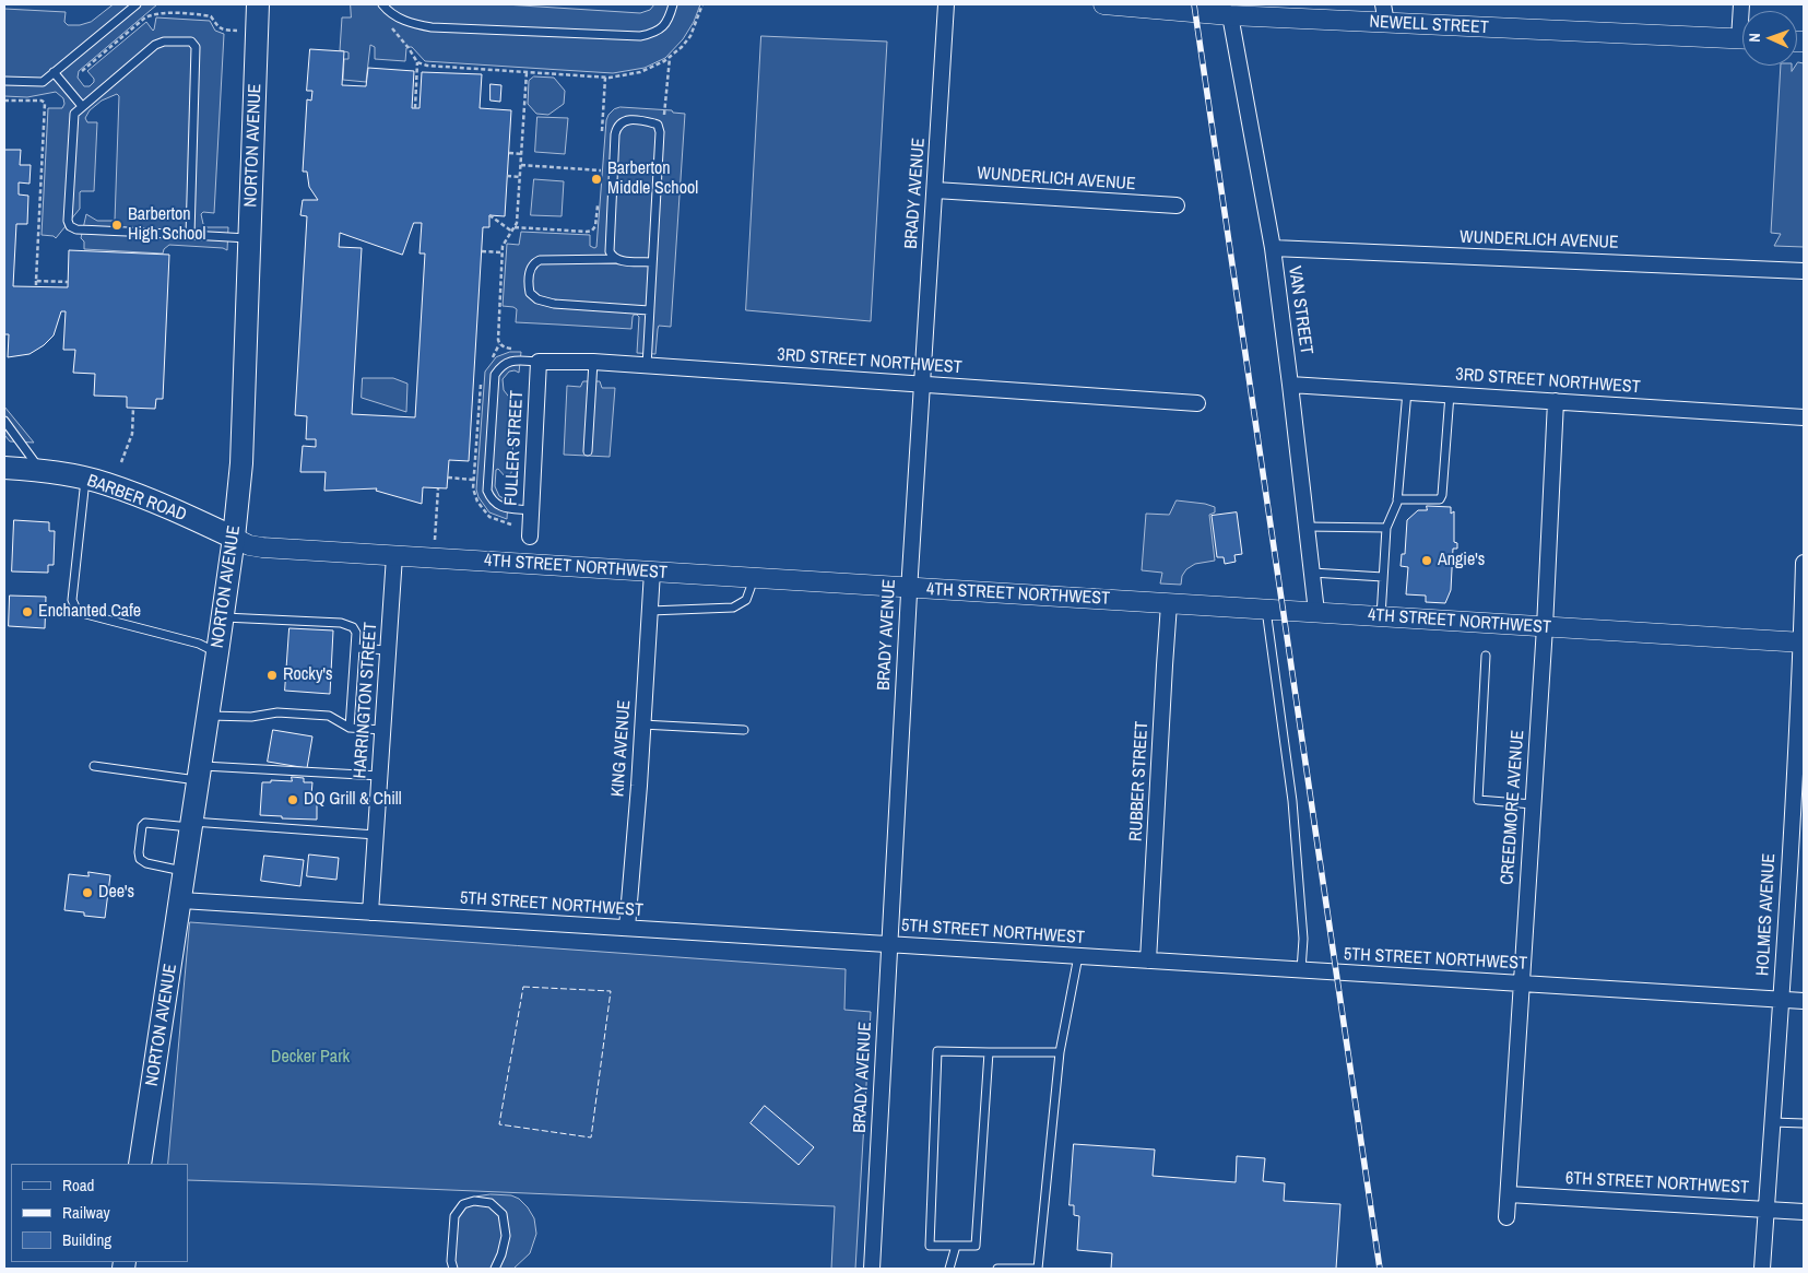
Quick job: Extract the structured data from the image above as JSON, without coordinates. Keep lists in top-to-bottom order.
{
  "streets": {
    "main road": ["NORTON AVENUE", "BARBER ROAD"],
    "street": [
      "NEWELL STREET",
      "WUNDERLICH AVENUE",
      "BRADY AVENUE",
      "VAN STREET",
      "3RD STREET NORTHWEST",
      "FULLER STREET",
      "4TH STREET NORTHWEST",
      "HARRINGTON STREET",
      "KING AVENUE",
      "RUBBER STREET",
      "CREEDMORE AVENUE",
      "5TH STREET NORTHWEST",
      "HOLMES AVENUE",
      "6TH STREET NORTHWEST"
    ]
  },
  "crossings": [
    ["NEWELL STREET", "VAN STREET"],
    ["NORTON AVENUE", "BARBER ROAD"],
    ["NORTON AVENUE", "4TH STREET NORTHWEST"],
    ["NORTON AVENUE", "5TH STREET NORTHWEST"],
    ["WUNDERLICH AVENUE", "BRADY AVENUE"],
    ["WUNDERLICH AVENUE", "VAN STREET"],
    ["BRADY AVENUE", "3RD STREET NORTHWEST"],
    ["BRADY AVENUE", "4TH STREET NORTHWEST"],
    ["BRADY AVENUE", "5TH STREET NORTHWEST"],
    ["VAN STREET", "3RD STREET NORTHWEST"],
    ["VAN STREET", "4TH STREET NORTHWEST"],
    ["3RD STREET NORTHWEST", "FULLER STREET"],
    ["3RD STREET NORTHWEST", "CREEDMORE AVENUE"],
    ["BARBER ROAD", "4TH STREET NORTHWEST"],
    ["4TH STREET NORTHWEST", "HARRINGTON STREET"],
    ["4TH STREET NORTHWEST", "KING AVENUE"],
    ["4TH STREET NORTHWEST", "RUBBER STREET"],
    ["4TH STREET NORTHWEST", "CREEDMORE AVENUE"],
    ["4TH STREET NORTHWEST", "HOLMES AVENUE"],
    ["HARRINGTON STREET", "5TH STREET NORTHWEST"],
    ["KING AVENUE", "5TH STREET NORTHWEST"],
    ["RUBBER STREET", "5TH STREET NORTHWEST"],
    ["CREEDMORE AVENUE", "5TH STREET NORTHWEST"],
    ["CREEDMORE AVENUE", "6TH STREET NORTHWEST"],
    ["5TH STREET NORTHWEST", "HOLMES AVENUE"],
    ["HOLMES AVENUE", "6TH STREET NORTHWEST"]
  ],
  "parks": ["Decker Park"],
  "places": [
    "Barberton Middle School",
    "Barberton High School",
    "Angie's",
    "Enchanted Cafe",
    "Rocky's",
    "DQ Grill & Chill",
    "Dee's"
  ],
  "legend": ["Road", "Railway", "Building"],
  "north": "left"
}
